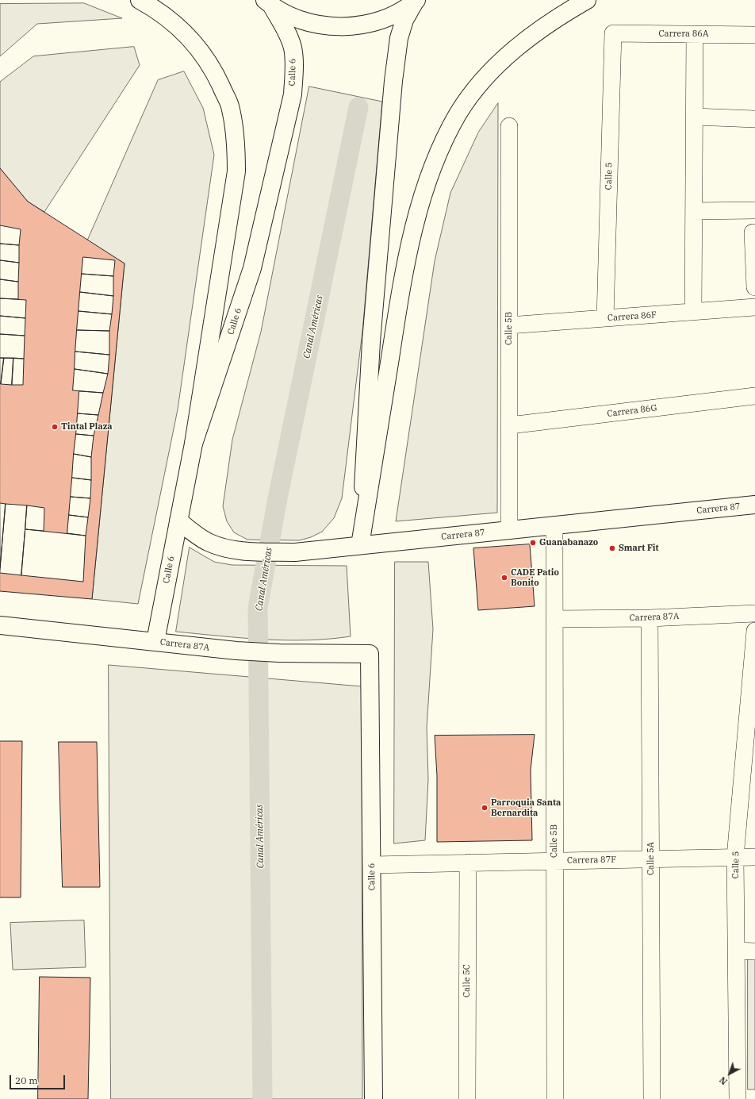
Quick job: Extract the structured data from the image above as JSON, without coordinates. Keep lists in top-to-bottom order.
{
  "streets": {
    "main road": ["Calle 6", "Carrera 87", "Carrera 87A"],
    "street": [
      "Carrera 86A",
      "Calle 5",
      "Carrera 86F",
      "Calle 5B",
      "Carrera 86G",
      "Calle 5A",
      "Carrera 87F",
      "Calle 5C"
    ]
  },
  "crossings": [
    ["Carrera 86A", "Calle 5"],
    ["Calle 6", "Carrera 87"],
    ["Calle 6", "Carrera 87A"],
    ["Calle 6", "Carrera 87F"],
    ["Calle 5", "Carrera 86F"],
    ["Calle 5", "Carrera 87F"],
    ["Carrera 86F", "Calle 5B"],
    ["Calle 5B", "Carrera 86G"],
    ["Calle 5B", "Carrera 87"],
    ["Calle 5B", "Carrera 87A"],
    ["Calle 5B", "Carrera 87F"],
    ["Carrera 87A", "Calle 5A"],
    ["Calle 5A", "Carrera 87F"],
    ["Carrera 87F", "Calle 5C"]
  ],
  "water": ["Canal Américas"],
  "places": [
    "Tintal Plaza",
    "Guanabanazo",
    "Smart Fit",
    "CADE Patio Bonito",
    "Parroquia Santa Bernardita"
  ],
  "scale_bar": "20 m",
  "north": "bottom left"
}
